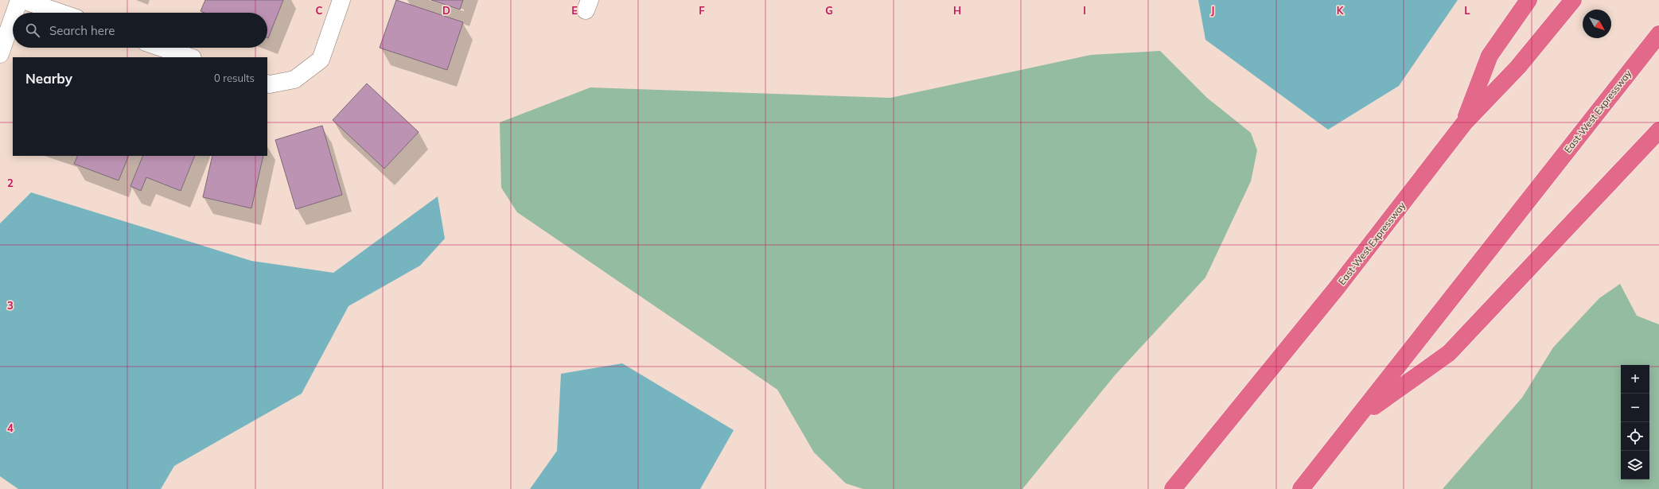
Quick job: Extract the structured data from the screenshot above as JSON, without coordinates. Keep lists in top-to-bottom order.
{
  "streets": {
    "highway": ["East-West Expressway"]
  },
  "north": "bottom right",
  "page": {
    "search": "Search here",
    "heading": ["Nearby", "0 results"],
    "map_buttons": ["+", "−"]
  },
  "grid": {
    "columns": [
      "C",
      "D",
      "E",
      "F",
      "G",
      "H",
      "I",
      "J",
      "K",
      "L"
    ],
    "rows": ["2", "3", "4"]
  }
}
